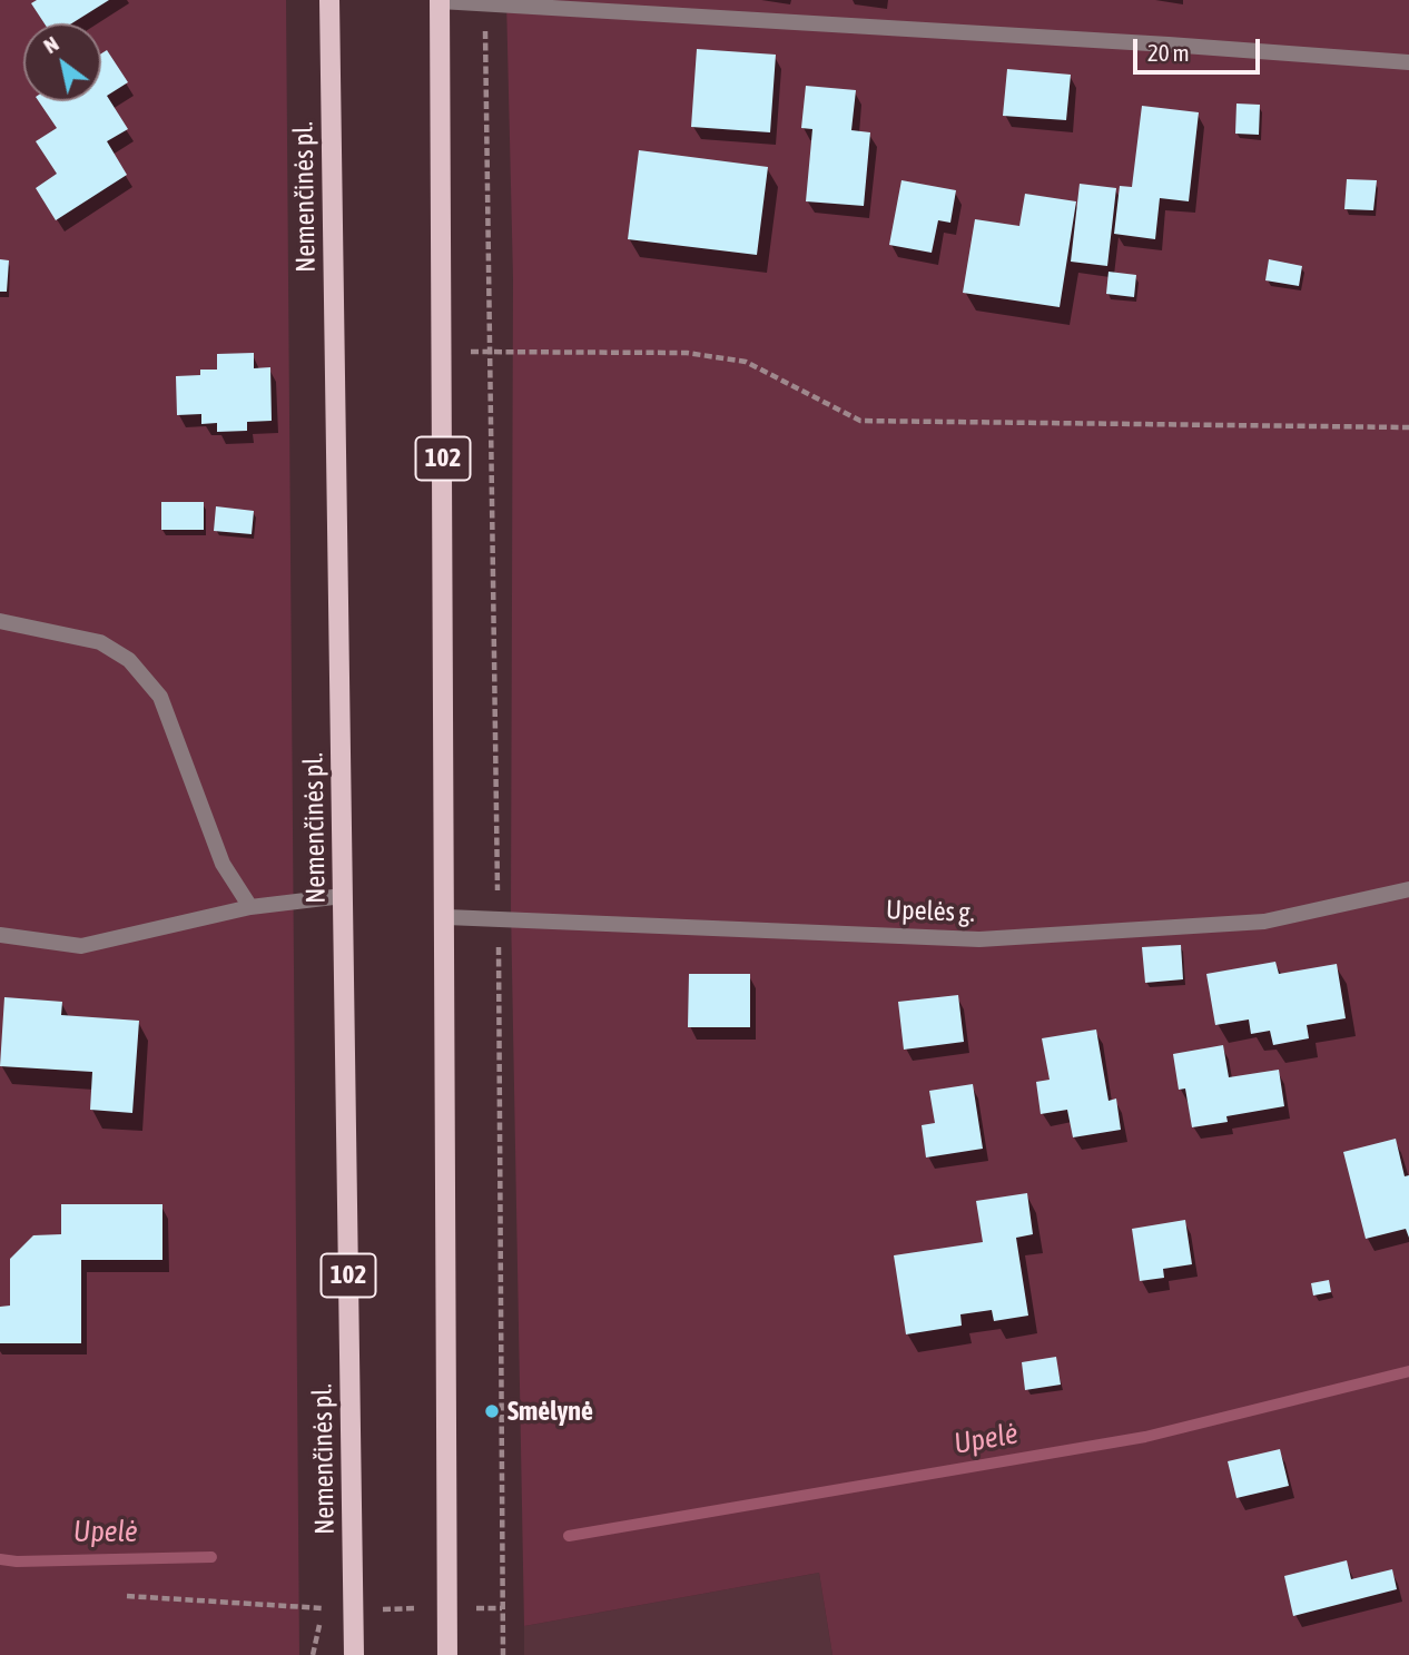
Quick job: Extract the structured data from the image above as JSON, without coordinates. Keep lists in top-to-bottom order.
{
  "streets": {
    "main road": ["Nemenčinės pl.", "102"],
    "street": ["Upelės g."]
  },
  "crossings": [
    ["102", "Upelės g."]
  ],
  "water": ["Upelė"],
  "places": ["Smėlynė"],
  "scale_bar": "20 m",
  "north": "top left"
}
